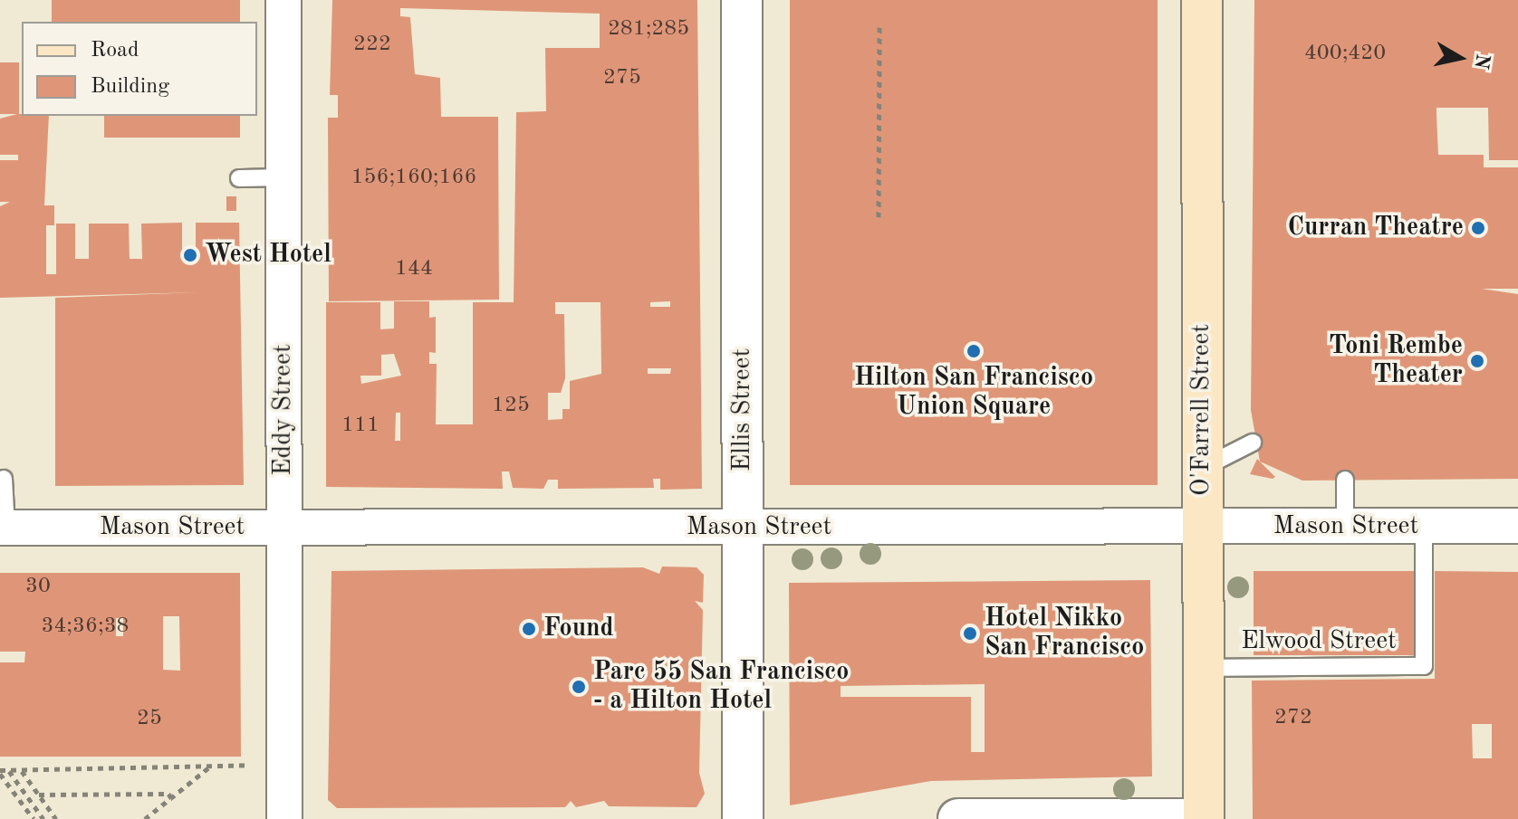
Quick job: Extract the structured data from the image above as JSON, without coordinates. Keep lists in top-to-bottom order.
{
  "streets": {
    "main road": ["O'Farrell Street"],
    "street": ["Eddy Street", "Ellis Street", "Mason Street"],
    "lane": ["Elwood Street"]
  },
  "crossings": [
    ["Eddy Street", "Mason Street"],
    ["Ellis Street", "Mason Street"],
    ["O'Farrell Street", "Mason Street"],
    ["O'Farrell Street", "Elwood Street"],
    ["Mason Street", "Elwood Street"]
  ],
  "places": [
    "Curran Theatre",
    "West Hotel",
    "Hilton San Francisco Union Square",
    "Toni Rembe Theater",
    "Found",
    "Hotel Nikko San Francisco",
    "Parc 55 San Francisco - a Hilton Hotel"
  ],
  "house_numbers": [
    "281;285",
    "222",
    "400;420",
    "275",
    "156;160;166",
    "144",
    "125",
    "111",
    "30",
    "34;36;38",
    "272",
    "25"
  ],
  "legend": ["Road", "Building"],
  "north": "right"
}
